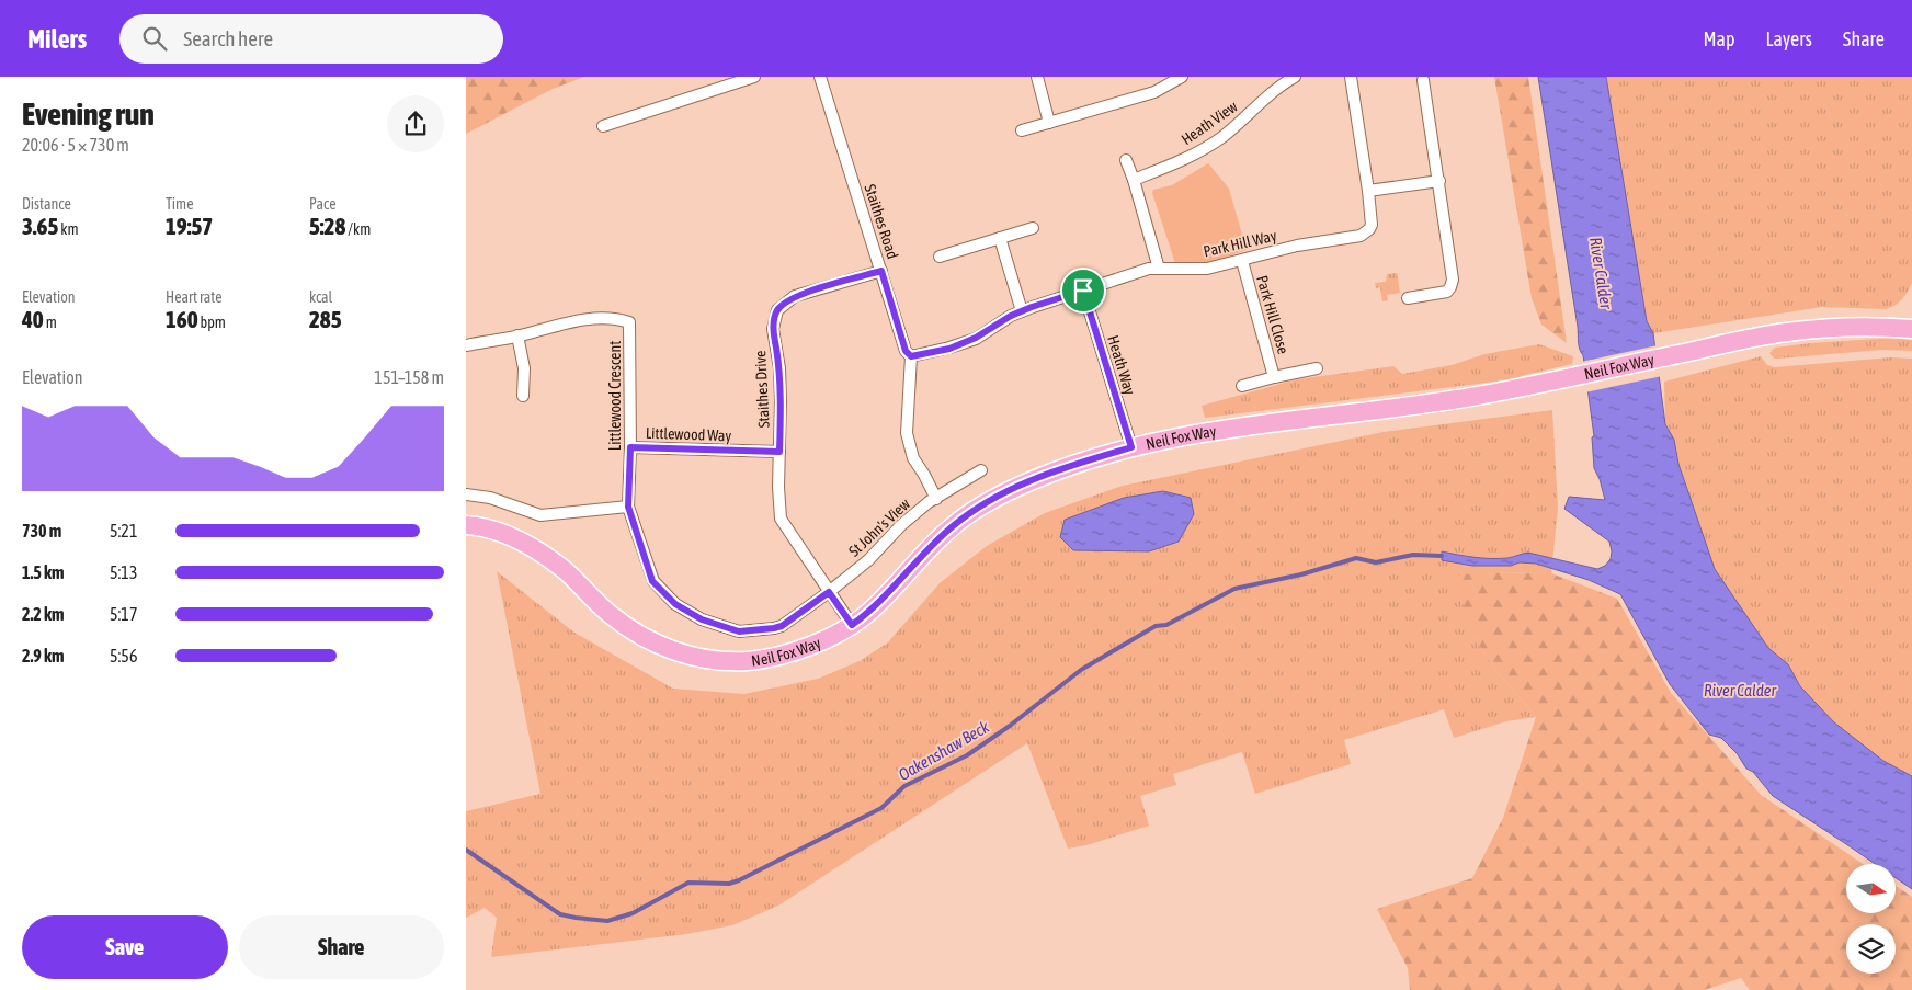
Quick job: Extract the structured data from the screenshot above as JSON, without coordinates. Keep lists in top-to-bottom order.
{
  "streets": {
    "main road": ["Neil Fox Way"],
    "street": [
      "Heath View",
      "Staithes Road",
      "Park Hill Way",
      "Park Hill Close",
      "Heath Way",
      "Staithes Drive",
      "Littlewood Crescent",
      "Littlewood Way",
      "St John's View"
    ]
  },
  "crossings": [
    ["Staithes Road", "Park Hill Way"],
    ["Staithes Road", "Staithes Drive"],
    ["Staithes Road", "St John's View"],
    ["Park Hill Way", "Park Hill Close"],
    ["Park Hill Way", "Heath Way"],
    ["Heath Way", "Neil Fox Way"],
    ["Neil Fox Way", "Staithes Drive"],
    ["Staithes Drive", "Littlewood Crescent"],
    ["Staithes Drive", "Littlewood Way"],
    ["Staithes Drive", "St John's View"],
    ["Littlewood Crescent", "Littlewood Way"],
    ["Littlewood Crescent", "St John's View"]
  ],
  "water": ["River Calder", "Oakenshaw Beck"],
  "north": "right",
  "page": {
    "header": "Milers",
    "search": "Search here",
    "nav": ["Map", "Layers", "Share"],
    "heading": ["Evening run", "20:06 · 5 × 730 m"],
    "stats": [
      ["Distance", "3.65 km"],
      ["Time", "19:57"],
      ["Pace", "5:28 /km"],
      ["Elevation", "40 m"],
      ["Heart rate", "160 bpm"],
      ["kcal", "285"]
    ],
    "chart": ["Elevation", "151–158 m"],
    "list": [
      {
        "name": "730 m",
        "note": "5:21"
      },
      {
        "name": "1.5 km",
        "note": "5:13"
      },
      {
        "name": "2.2 km",
        "note": "5:17"
      },
      {
        "name": "2.9 km",
        "note": "5:56"
      }
    ],
    "buttons": ["Save", "Share"]
  }
}
